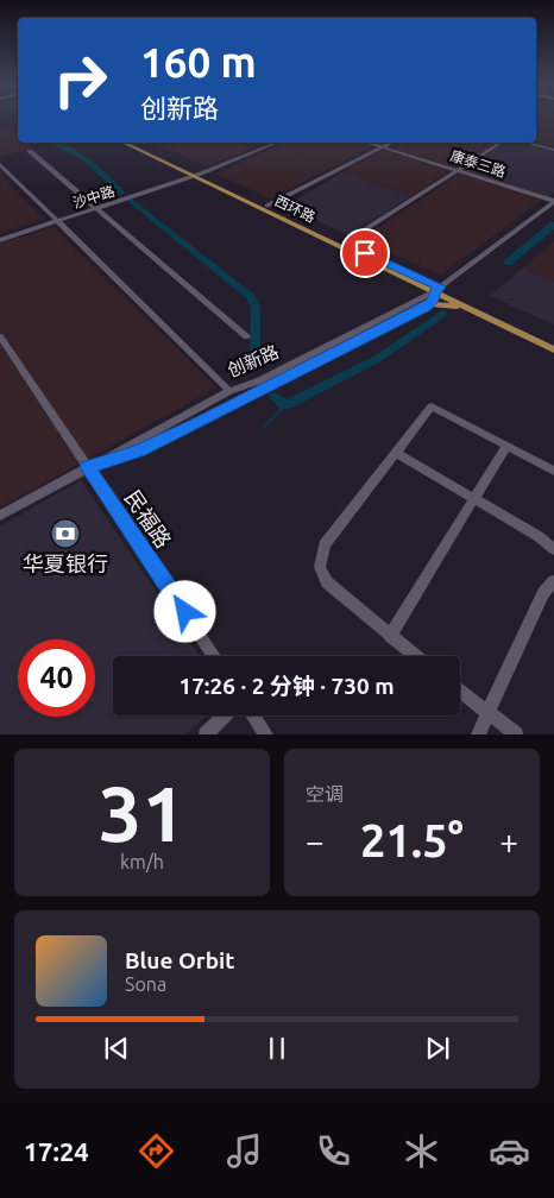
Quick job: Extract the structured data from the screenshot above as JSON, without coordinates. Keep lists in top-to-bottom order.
{
  "streets": {
    "main road": ["西环路"],
    "street": [
      "康泰三路",
      "沙中路",
      "创新路",
      "民福路"
    ]
  },
  "crossings": [
    ["康泰三路", "创新路"],
    ["沙中路", "西环路"],
    ["西环路", "创新路"],
    ["创新路", "民福路"]
  ],
  "places": {
    "bank": ["华夏银行"]
  },
  "page": {
    "turn": ["160 m", "创新路"],
    "limit": "40",
    "trip": "17:26 · 2 分钟 · 730 m",
    "tile": [
      ["31", "km/h"],
      "空调"
    ],
    "heat": ["−", "21.5°", "+"],
    "song": ["Blue Orbit", "Sona"],
    "tabs": "17:24"
  }
}
